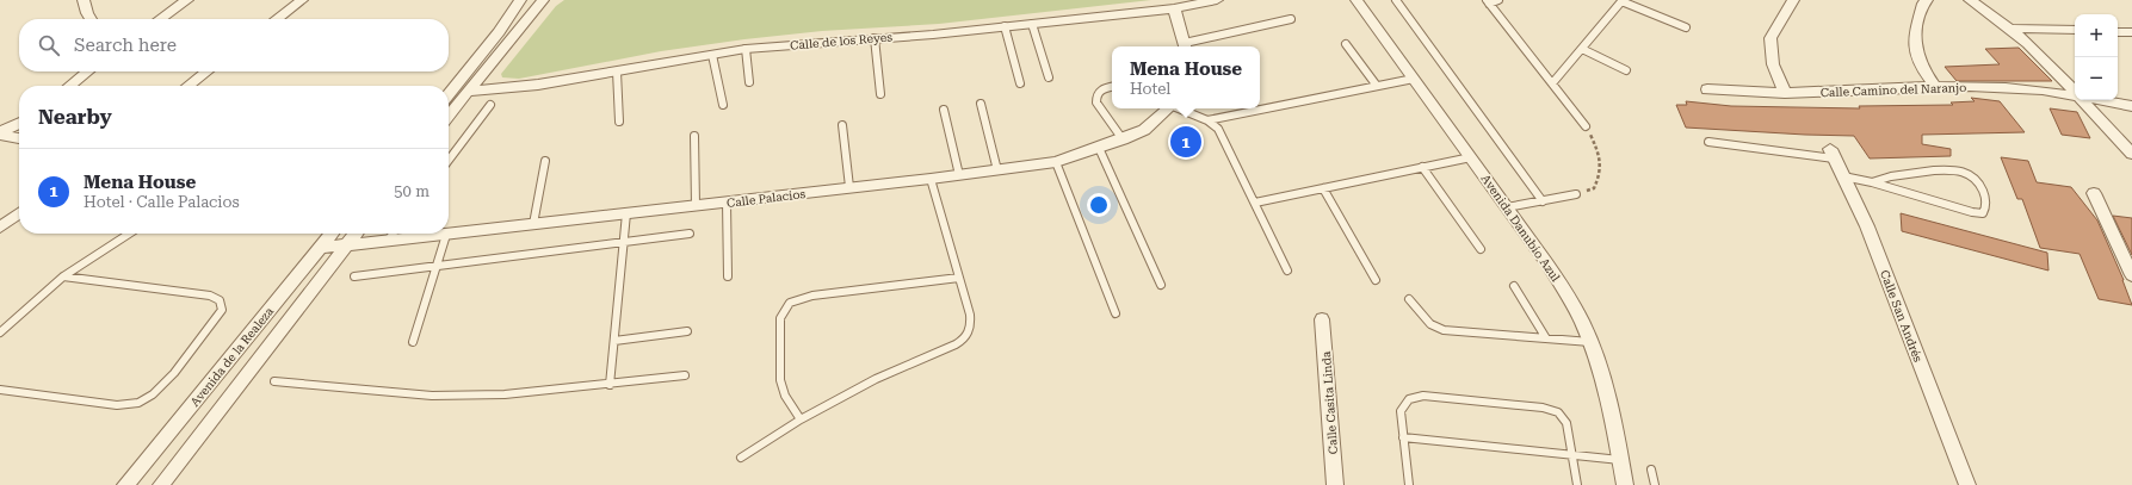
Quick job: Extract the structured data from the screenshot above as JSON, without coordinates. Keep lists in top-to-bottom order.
{
  "streets": {
    "street": [
      "Calle de los Reyes",
      "Calle Camino del Naranjo",
      "Calle Palacios",
      "Avenida Danubio Azul",
      "Calle San Andrés",
      "Avenida de la Realeza",
      "Calle Casita Linda"
    ]
  },
  "crossings": [
    ["Calle Palacios", "Avenida de la Realeza"]
  ],
  "page": {
    "map_buttons": ["+", "−"],
    "search": "Search here",
    "popup": ["Mena House", "Hotel"],
    "heading": "Nearby",
    "pins": "1",
    "list": [
      {
        "mark": "1",
        "name": "Mena House",
        "note": "Hotel · Calle Palacios",
        "value": "50 m"
      }
    ]
  }
}
